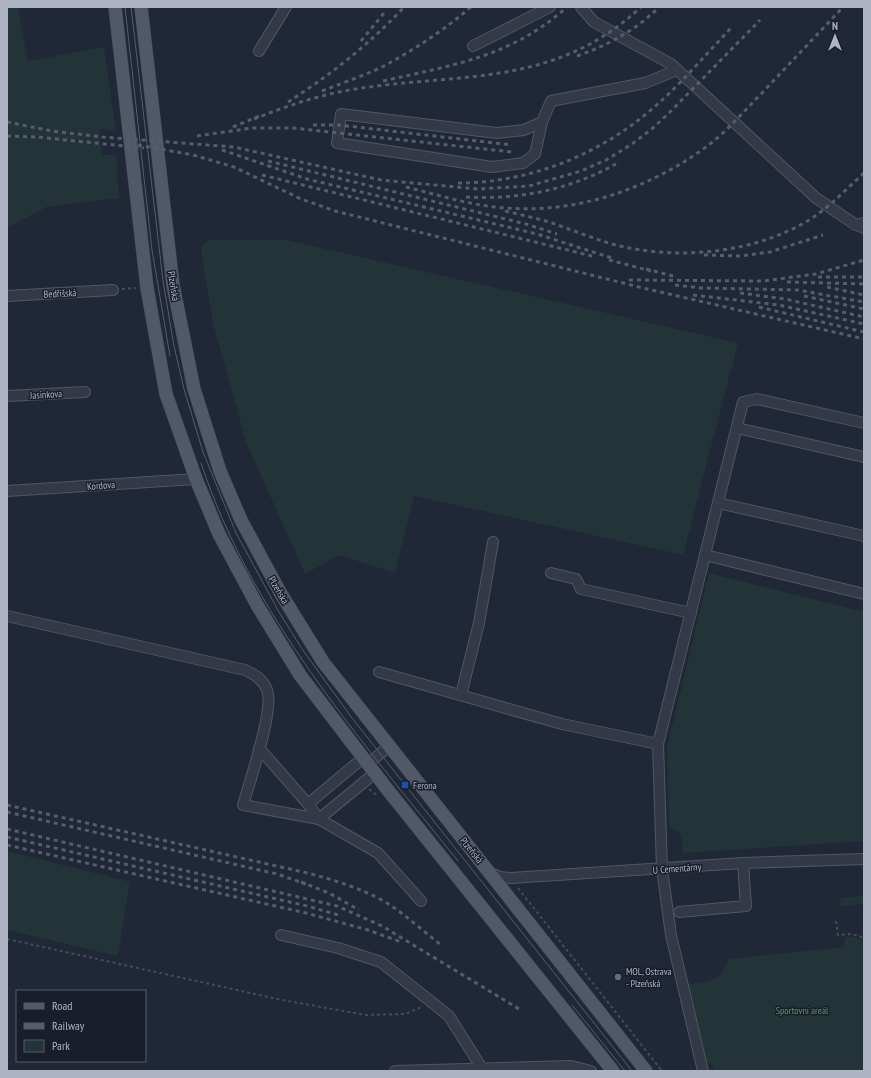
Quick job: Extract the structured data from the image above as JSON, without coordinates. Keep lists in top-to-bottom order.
{
  "streets": {
    "main road": ["Plzeňská"],
    "street": [
      "Bedřišská",
      "Jasinkova",
      "Kordova",
      "U Cementárny"
    ]
  },
  "crossings": [
    ["Plzeňská", "U Cementárny"]
  ],
  "parks": ["Sportovní areál"],
  "places": {
    "transit": ["Ferona"],
    "other": ["MOL, Ostrava - Plzeňská"]
  },
  "legend": ["Road", "Railway", "Park"],
  "north": "top"
}
